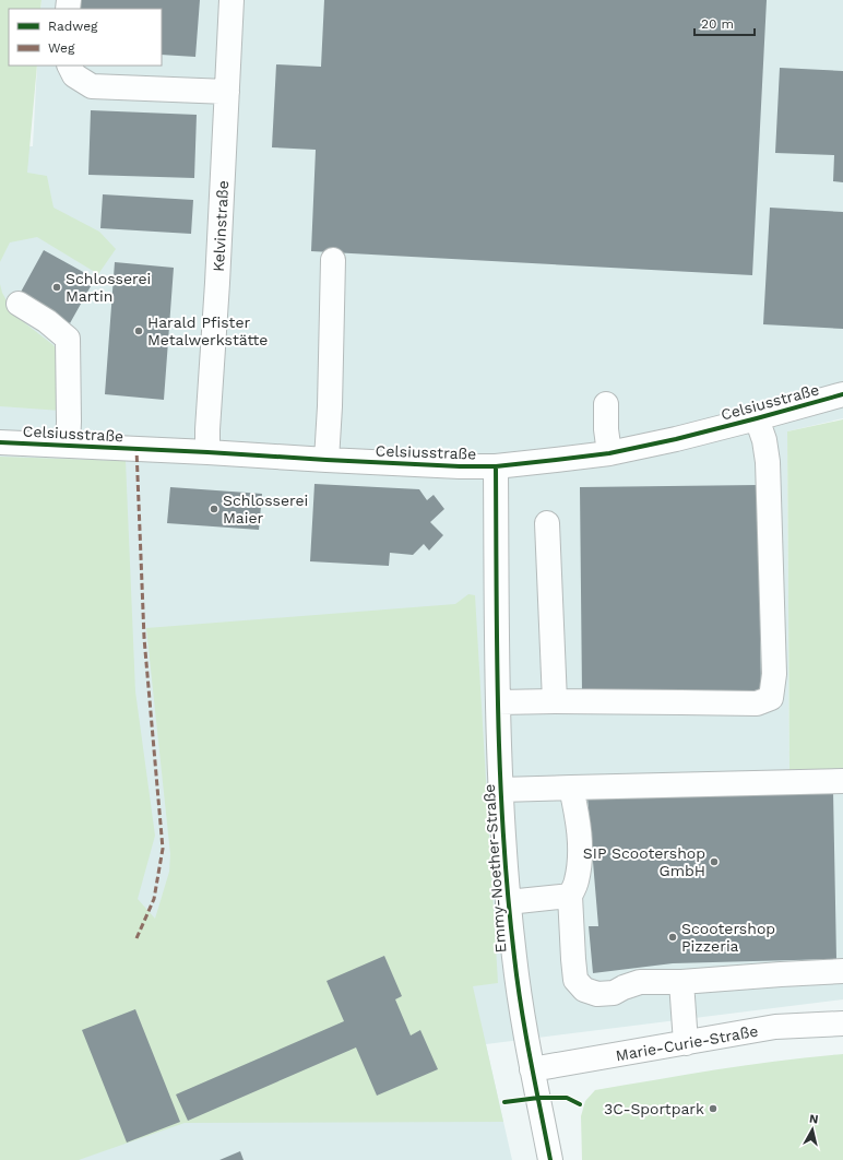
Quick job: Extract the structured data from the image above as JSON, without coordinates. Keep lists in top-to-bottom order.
{
  "streets": {
    "street": [
      "Kelvinstraße",
      "Celsiusstraße",
      "Emmy-Noether-Straße",
      "Marie-Curie-Straße"
    ]
  },
  "crossings": [
    ["Kelvinstraße", "Celsiusstraße"],
    ["Celsiusstraße", "Emmy-Noether-Straße"],
    ["Emmy-Noether-Straße", "Marie-Curie-Straße"]
  ],
  "places": [
    "Schlosserei Martin",
    "Harald Pfister Metalwerkstätte",
    "Schlosserei Maier",
    "SIP Scootershop GmbH",
    "Scootershop Pizzeria",
    "3C-Sportpark"
  ],
  "legend": ["Radweg", "Weg"],
  "scale_bar": "20 m",
  "north": "top"
}
